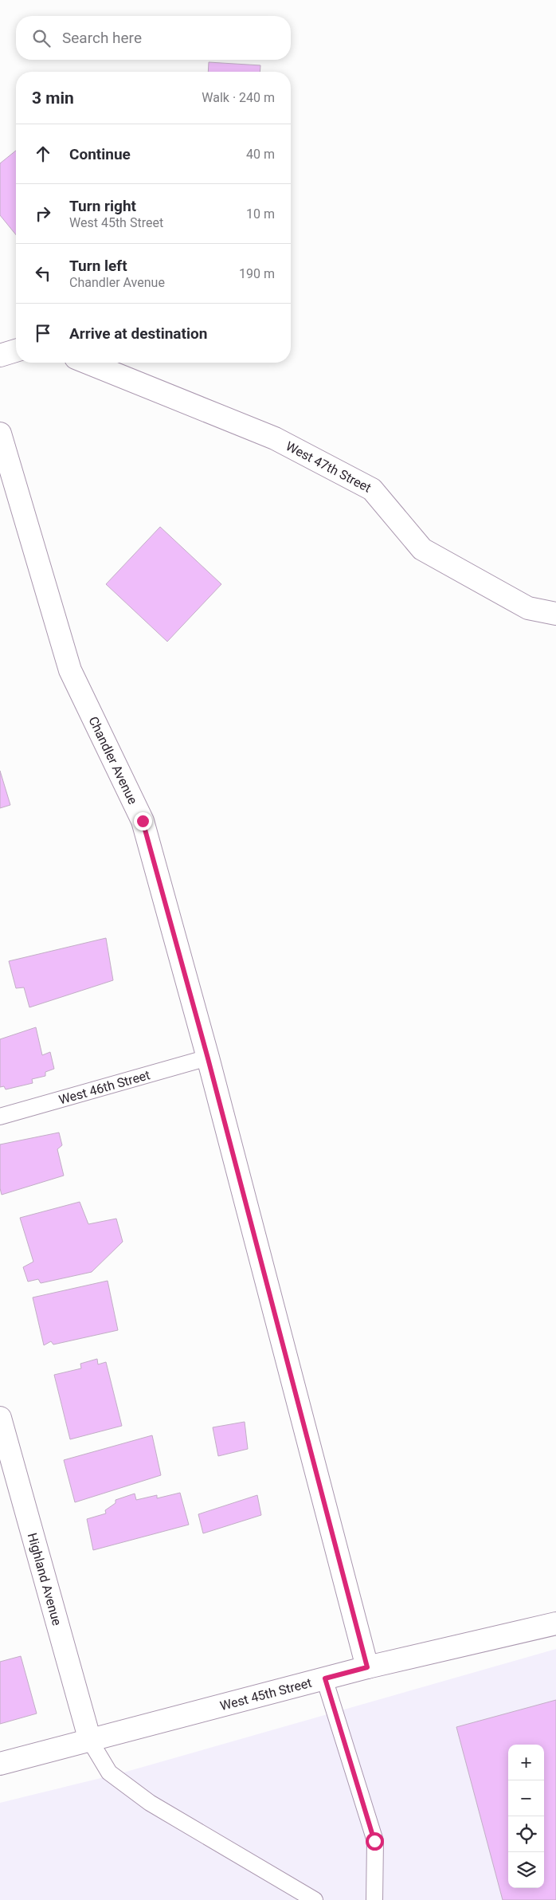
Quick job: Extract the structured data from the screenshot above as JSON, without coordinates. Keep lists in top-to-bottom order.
{
  "streets": {
    "street": [
      "West 47th Street",
      "Chandler Avenue",
      "Highland Avenue",
      "West 45th Street"
    ],
    "lane": ["West 46th Street"]
  },
  "crossings": [
    ["Chandler Avenue", "West 46th Street"],
    ["Chandler Avenue", "West 45th Street"],
    ["Highland Avenue", "West 45th Street"]
  ],
  "page": {
    "search": "Search here",
    "heading": ["3 min", "Walk · 240 m"],
    "list": [
      ["Continue", "40 m"],
      ["Turn right", "West 45th Street", "10 m"],
      ["Turn left", "Chandler Avenue", "190 m"],
      "Arrive at destination"
    ],
    "map_buttons": ["+", "−"]
  }
}
